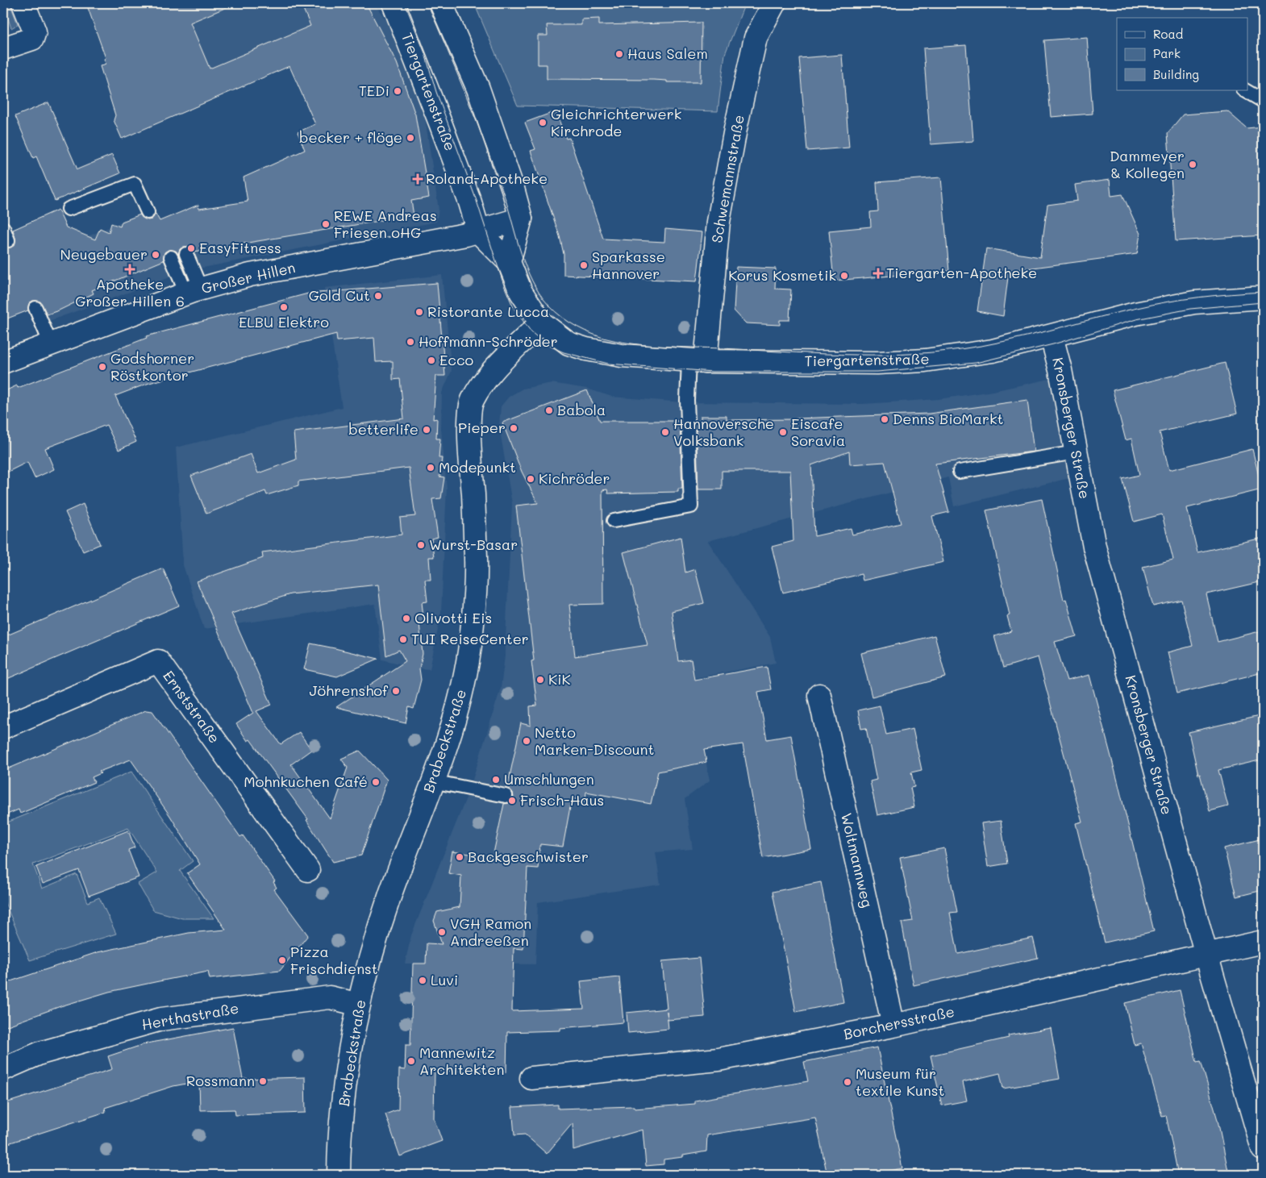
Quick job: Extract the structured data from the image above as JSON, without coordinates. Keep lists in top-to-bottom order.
{
  "streets": {
    "street": [
      "Tiergartenstraße",
      "Schwemannstraße",
      "Großer Hillen",
      "Kronsberger Straße",
      "Ernststraße",
      "Brabeckstraße",
      "Woltmannweg",
      "Herthastraße",
      "Borchersstraße"
    ]
  },
  "crossings": [
    ["Tiergartenstraße", "Schwemannstraße"],
    ["Tiergartenstraße", "Großer Hillen"],
    ["Tiergartenstraße", "Kronsberger Straße"],
    ["Tiergartenstraße", "Brabeckstraße"],
    ["Kronsberger Straße", "Borchersstraße"],
    ["Brabeckstraße", "Herthastraße"],
    ["Woltmannweg", "Borchersstraße"]
  ],
  "places": {
    "other": [
      "Haus Salem",
      "TEDi",
      "Gleichrichterwerk Kirchrode",
      "becker + flöge",
      "Dammeyer & Kollegen",
      "REWE Andreas Friesen oHG",
      "EasyFitness",
      "Neugebauer",
      "Sparkasse Hannover",
      "Korus Kosmetik",
      "Gold Cut",
      "ELBU Elektro",
      "Ristorante Lucca",
      "Hoffmann-Schröder",
      "Ecco",
      "Godshorner Röstkontor",
      "Babola",
      "Denns BioMarkt",
      "Pieper",
      "betterlife",
      "Hannoversche Volksbank",
      "Eiscafe Soravia",
      "Modepunkt",
      "Kichröder",
      "Wurst-Basar",
      "Olivotti Eis",
      "TUI ReiseCenter",
      "KiK",
      "Jöhrenshof",
      "Netto Marken-Discount",
      "Umschlungen",
      "Mohnkuchen Café",
      "Frisch-Haus",
      "Backgeschwister",
      "VGH Ramon Andreeßen",
      "Pizza Frischdienst",
      "Luvi",
      "Mannewitz Architekten",
      "Rossmann",
      "Museum für textile Kunst"
    ],
    "health": ["Roland-Apotheke", "Apotheke Großer Hillen 6", "Tiergarten-Apotheke"]
  },
  "legend": ["Road", "Park", "Building"]
}
